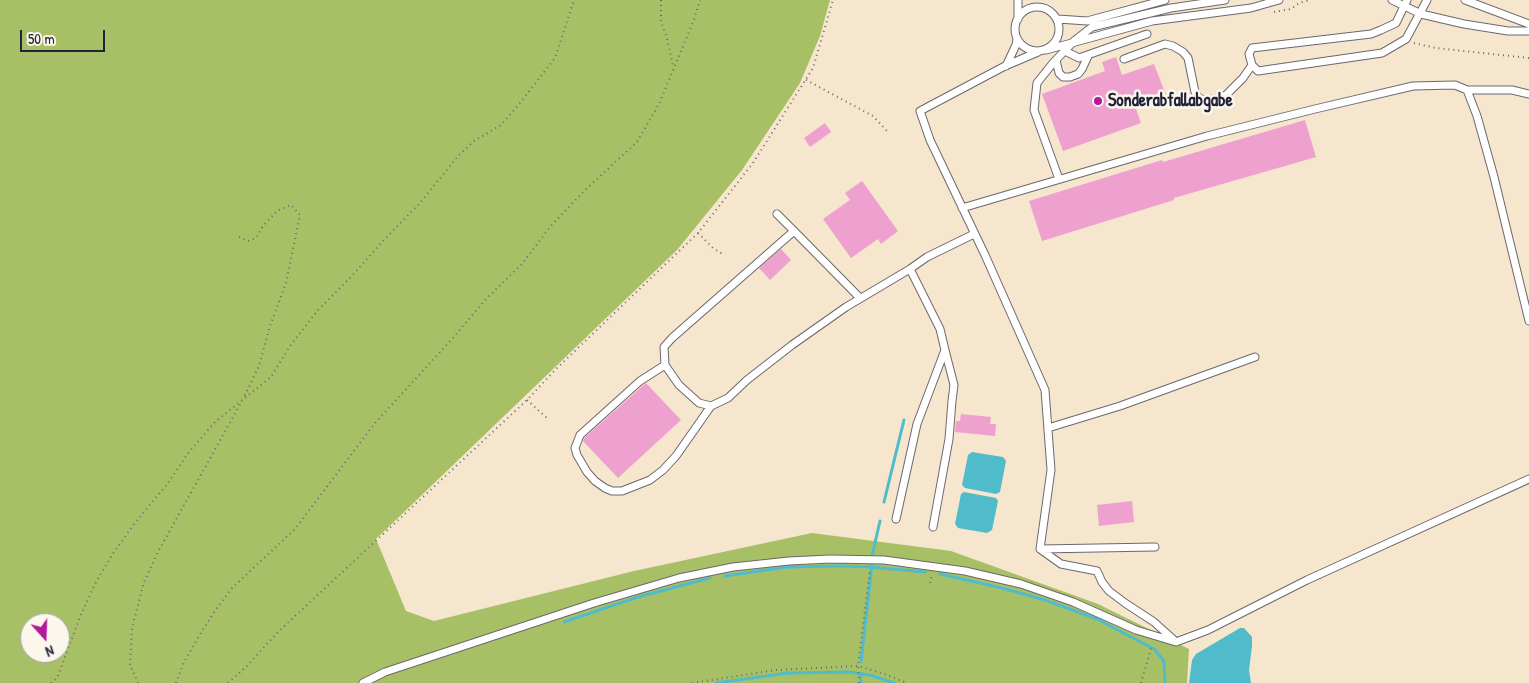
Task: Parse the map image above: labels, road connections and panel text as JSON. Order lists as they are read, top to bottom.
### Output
{
  "places": ["Sonderabfallabgabe"],
  "scale_bar": "50 m",
  "north": "bottom"
}
